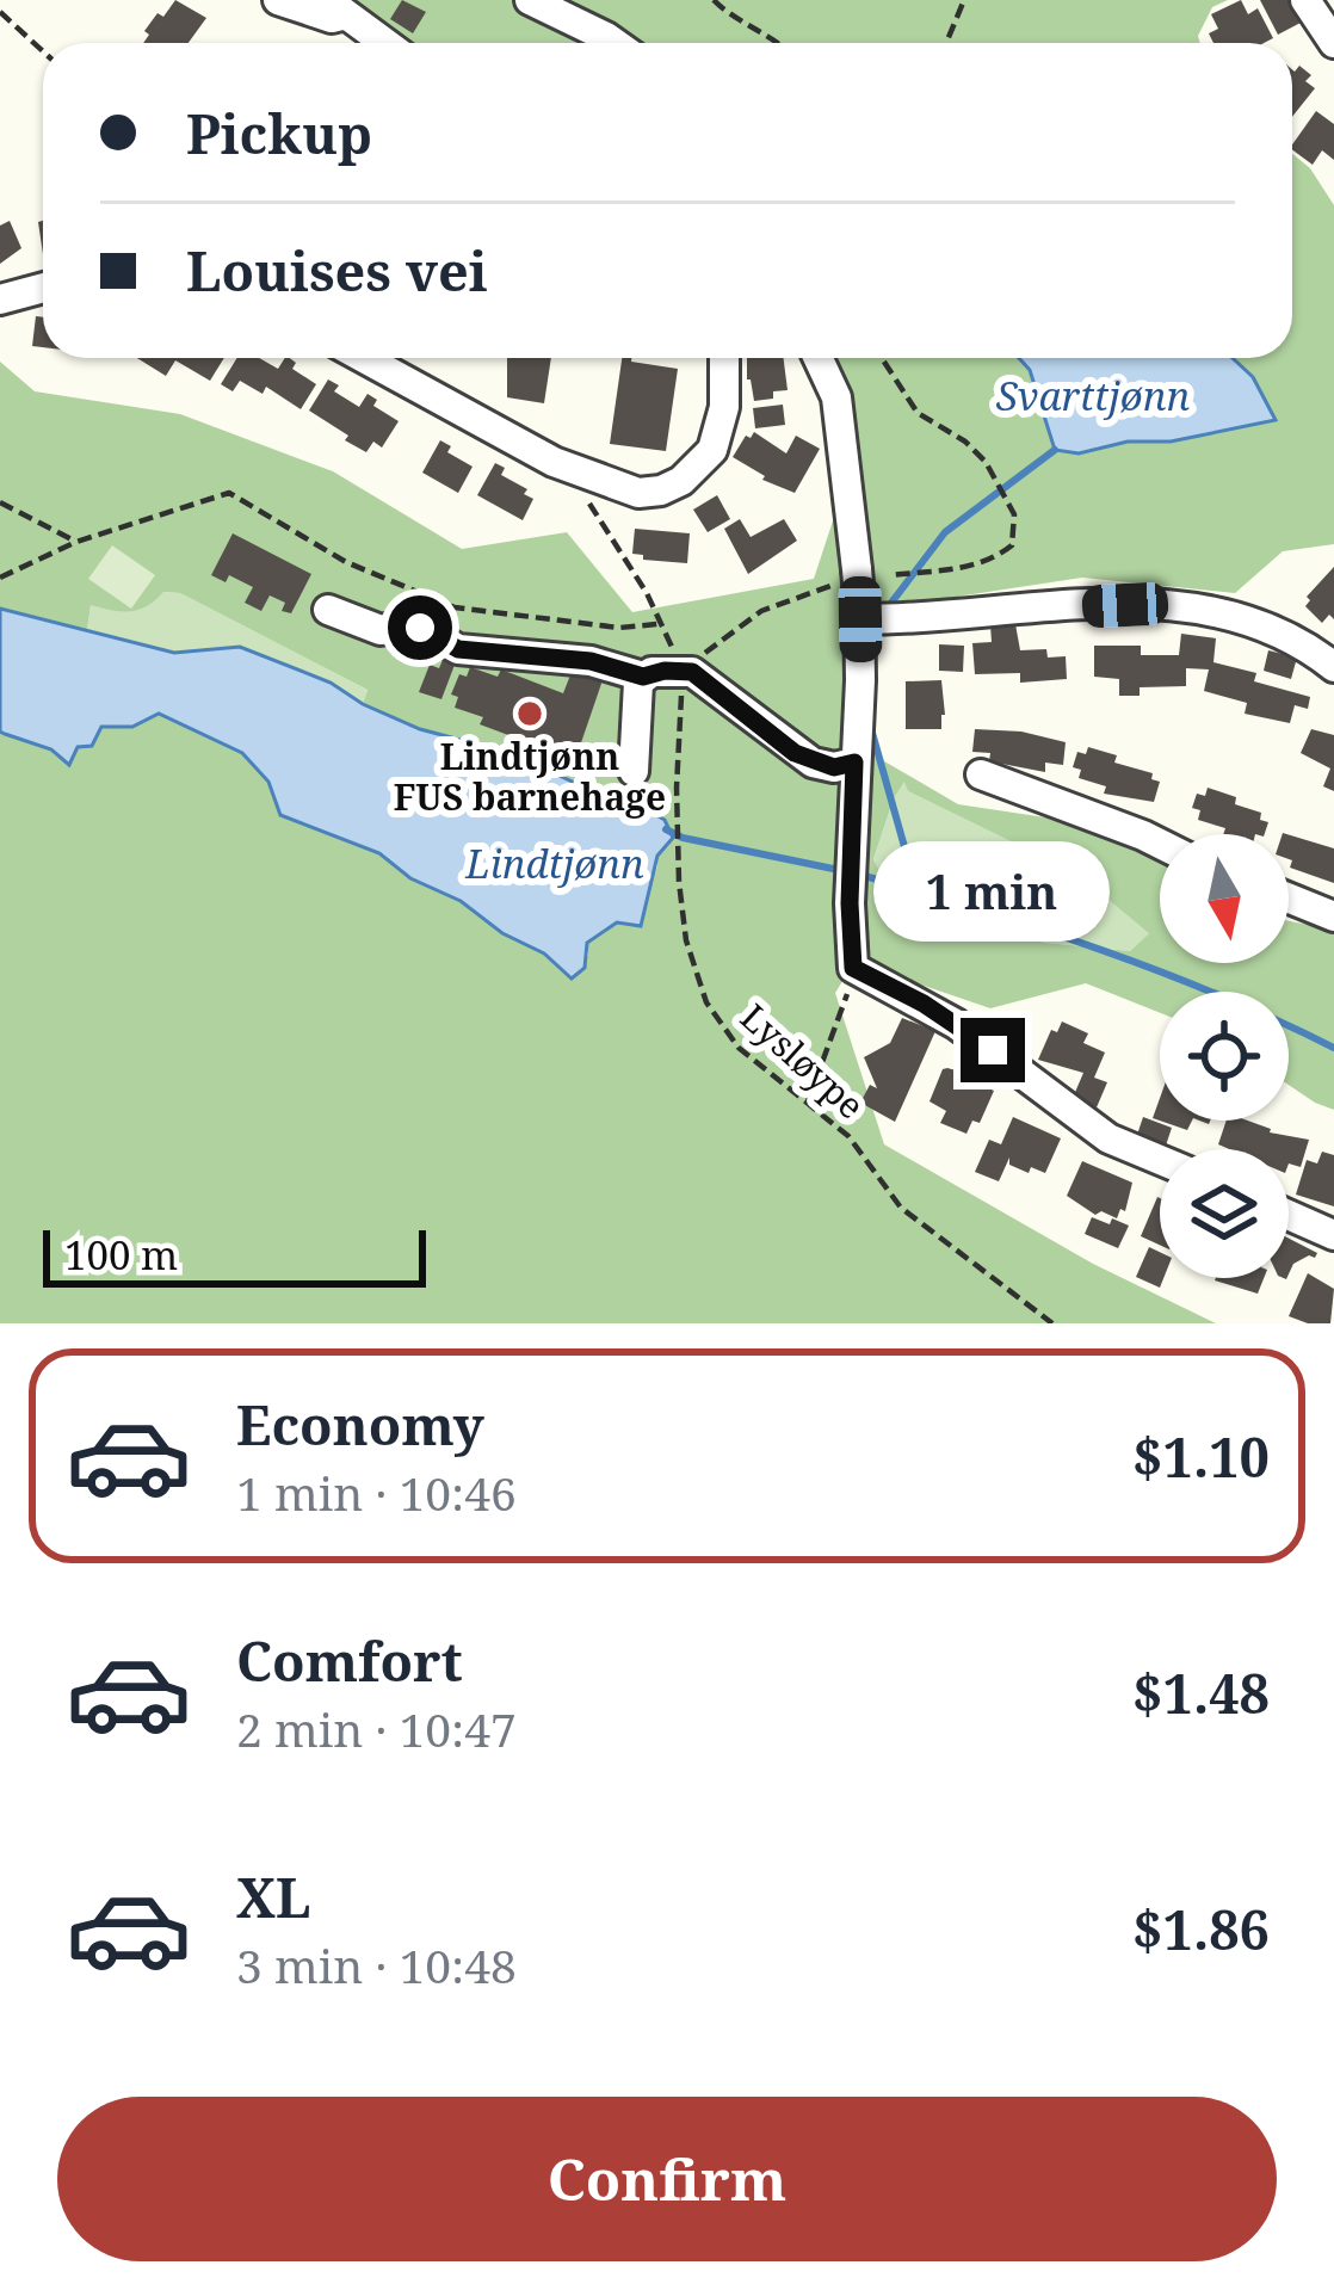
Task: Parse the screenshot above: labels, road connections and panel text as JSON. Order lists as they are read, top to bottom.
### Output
{
  "streets": {
    "path": ["Lysløype"]
  },
  "water": ["Svarttjønn", "Lindtjønn"],
  "places": ["Lindtjønn FUS barnehage"],
  "scale_bar": "100 m",
  "north": "bottom",
  "page": {
    "banner": ["Pickup", "Louises vei"],
    "bubble": "1 min",
    "scale": "100 m",
    "list": [
      {
        "name": "Economy",
        "note": "1 min · 10:46",
        "value": "$1.10"
      },
      {
        "name": "Comfort",
        "note": "2 min · 10:47",
        "value": "$1.48"
      },
      {
        "name": "XL",
        "note": "3 min · 10:48",
        "value": "$1.86"
      }
    ],
    "buttons": "Confirm"
  }
}
